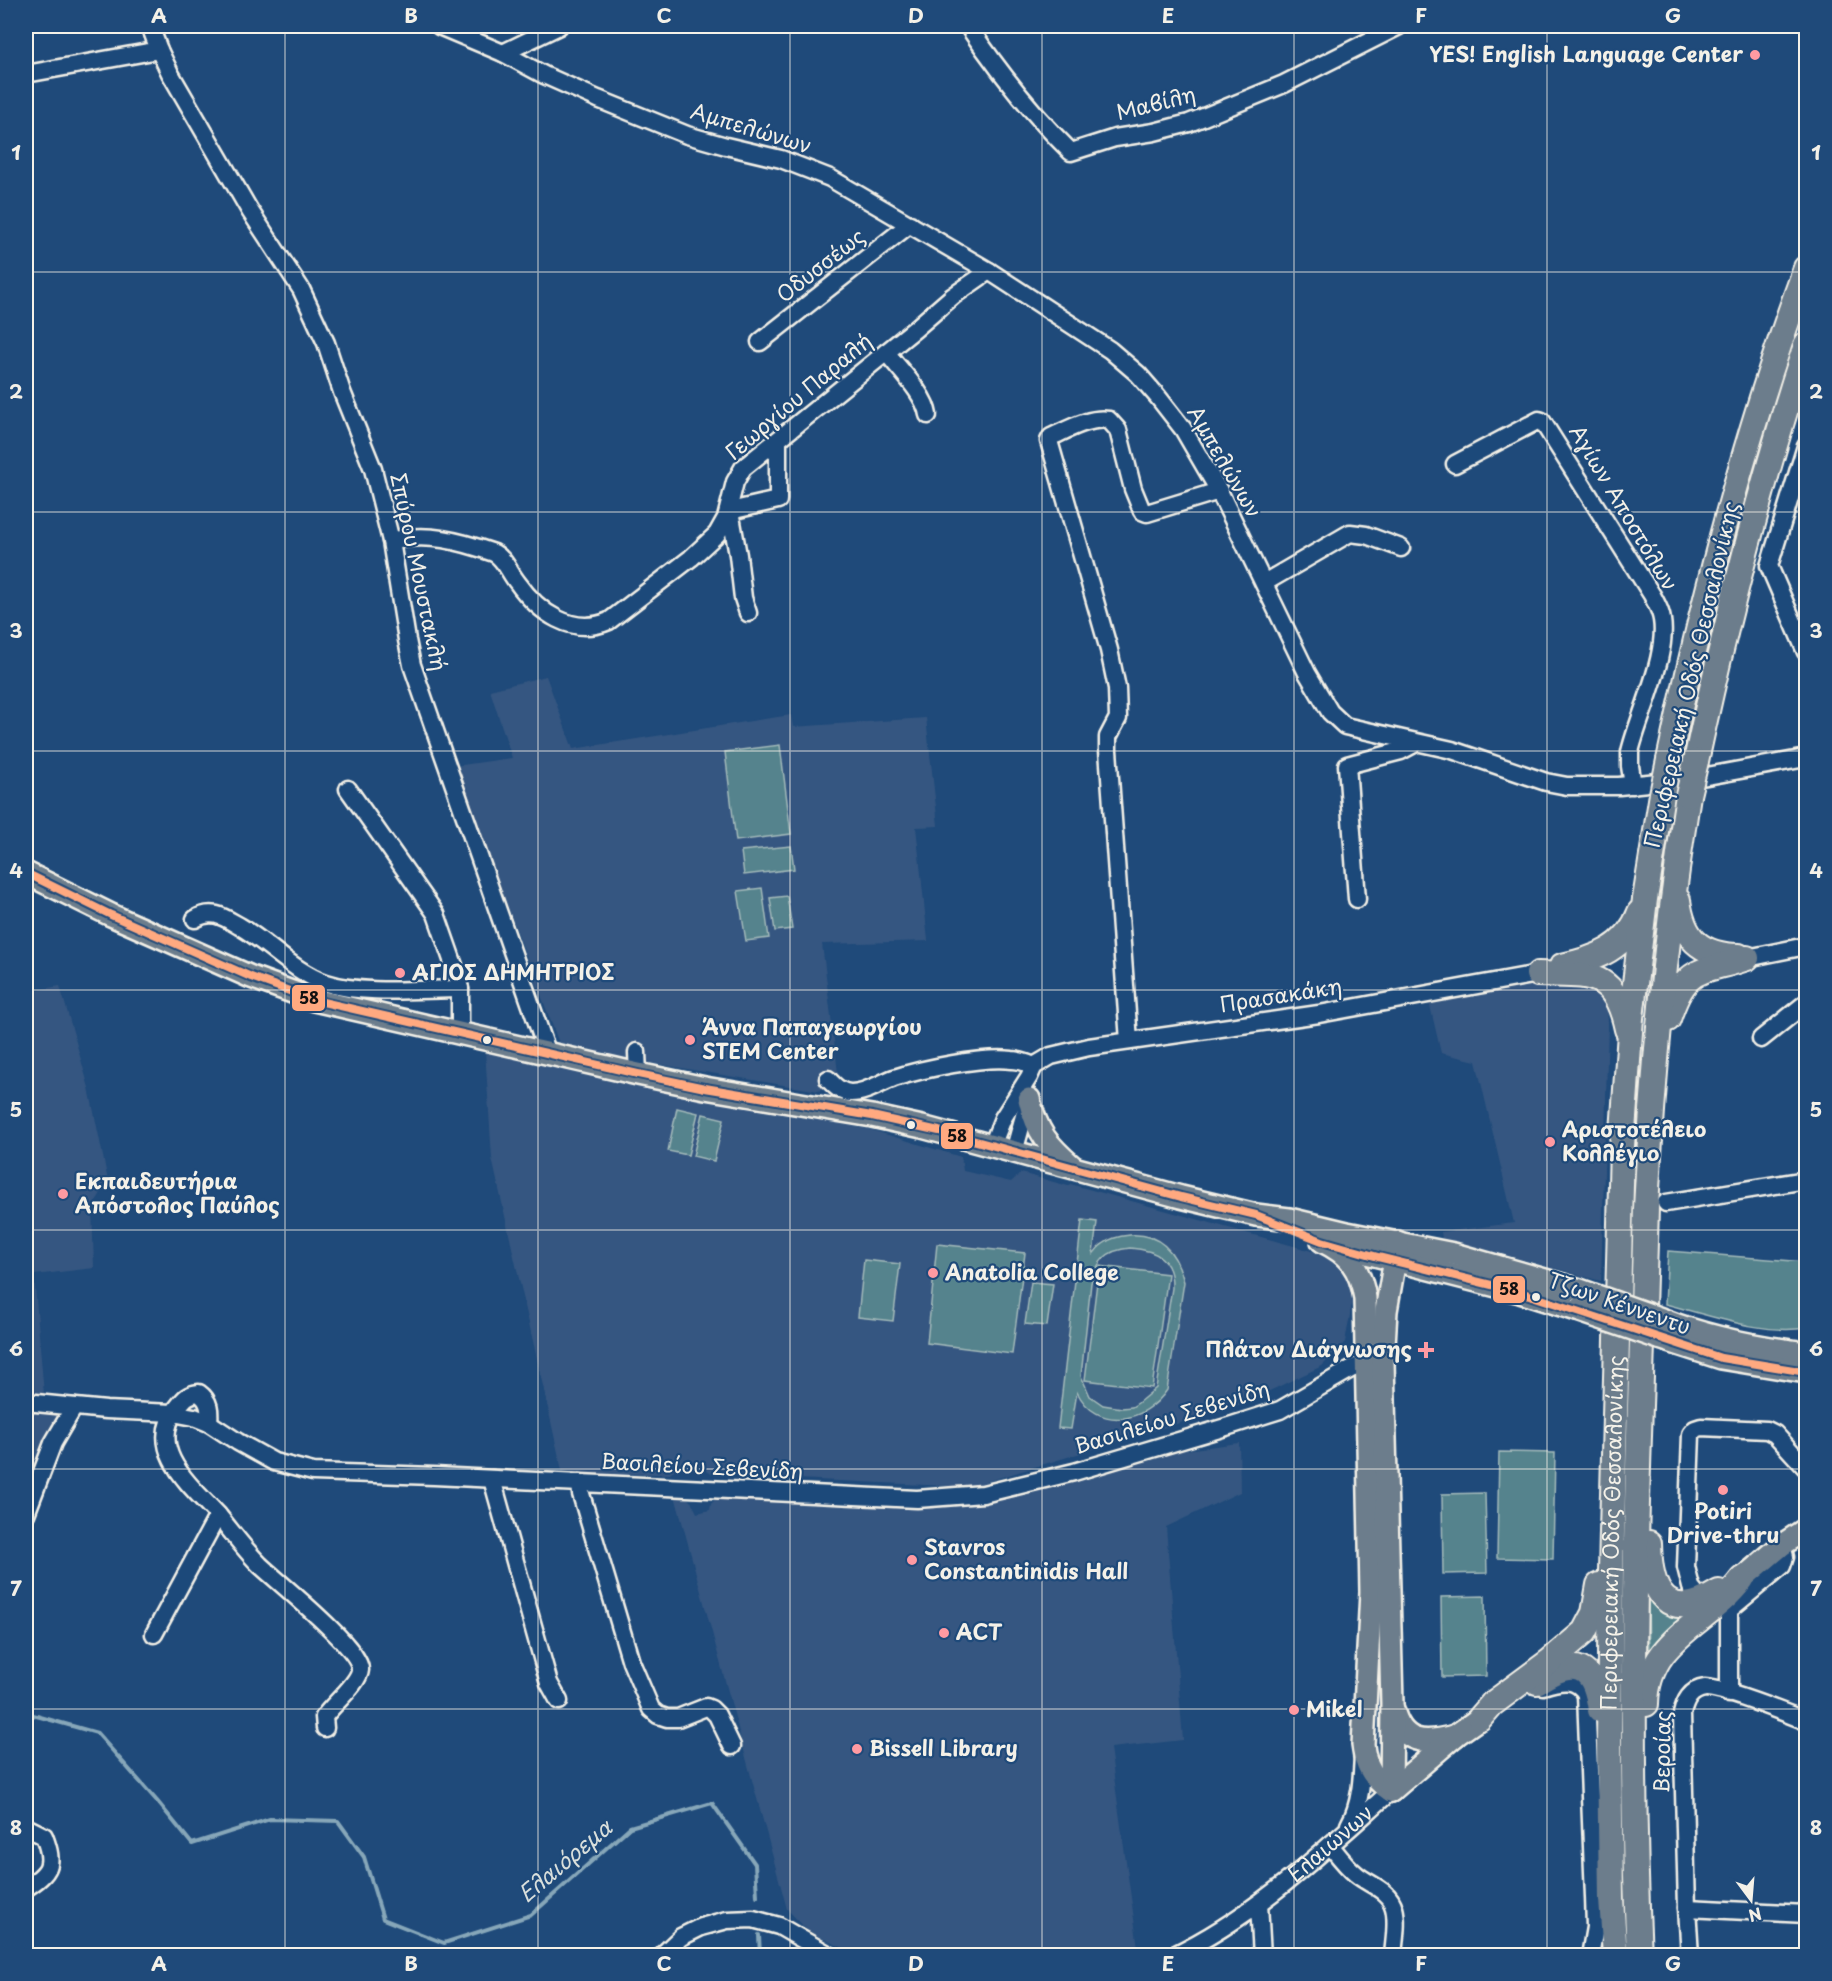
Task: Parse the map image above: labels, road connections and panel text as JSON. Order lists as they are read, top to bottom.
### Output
{
  "streets": {
    "highway": ["Περιφερειακή Οδός Θεσσαλονίκης"],
    "main road": ["Τζων Κέννεντυ", "Ελαιώνων"],
    "street": [
      "Μαβίλη",
      "Αμπελώνων",
      "Οδυσσέως",
      "Γεωργίου Παραλή",
      "Αγίων Αποστόλων",
      "Σπύρου Μουστακλή",
      "Πρασακάκη",
      "Βασιλείου Σεβενίδη",
      "Βεροίας"
    ]
  },
  "crossings": [
    ["Αμπελώνων", "Οδυσσέως"],
    ["Αμπελώνων", "Γεωργίου Παραλή"],
    ["Αμπελώνων", "Αγίων Αποστόλων"],
    ["Γεωργίου Παραλή", "Σπύρου Μουστακλή"],
    ["Σπύρου Μουστακλή", "Τζων Κέννεντυ"]
  ],
  "water": ["Ελαιόρεμα"],
  "places": {
    "other": [
      "YES! English Language Center",
      "ΆΓΙΟΣ ΔΗΜΗΤΡΙΟΣ",
      "Άννα Παπαγεωργίου STEM Center",
      "Αριστοτέλειο Κολλέγιο",
      "Εκπαιδευτήρια Απόστολος Παύλος",
      "Anatolia College",
      "Potiri Drive-thru",
      "Stavros Constantinidis Hall",
      "ACT",
      "Mikel",
      "Bissell Library"
    ],
    "health": ["Πλάτον Διάγνωσης"]
  },
  "lines": ["transit line 58"],
  "north": "bottom",
  "grid": {
    "columns": [
      "A",
      "B",
      "C",
      "D",
      "E",
      "F",
      "G"
    ],
    "rows": [
      "1",
      "2",
      "3",
      "4",
      "5",
      "6",
      "7",
      "8"
    ]
  }
}
